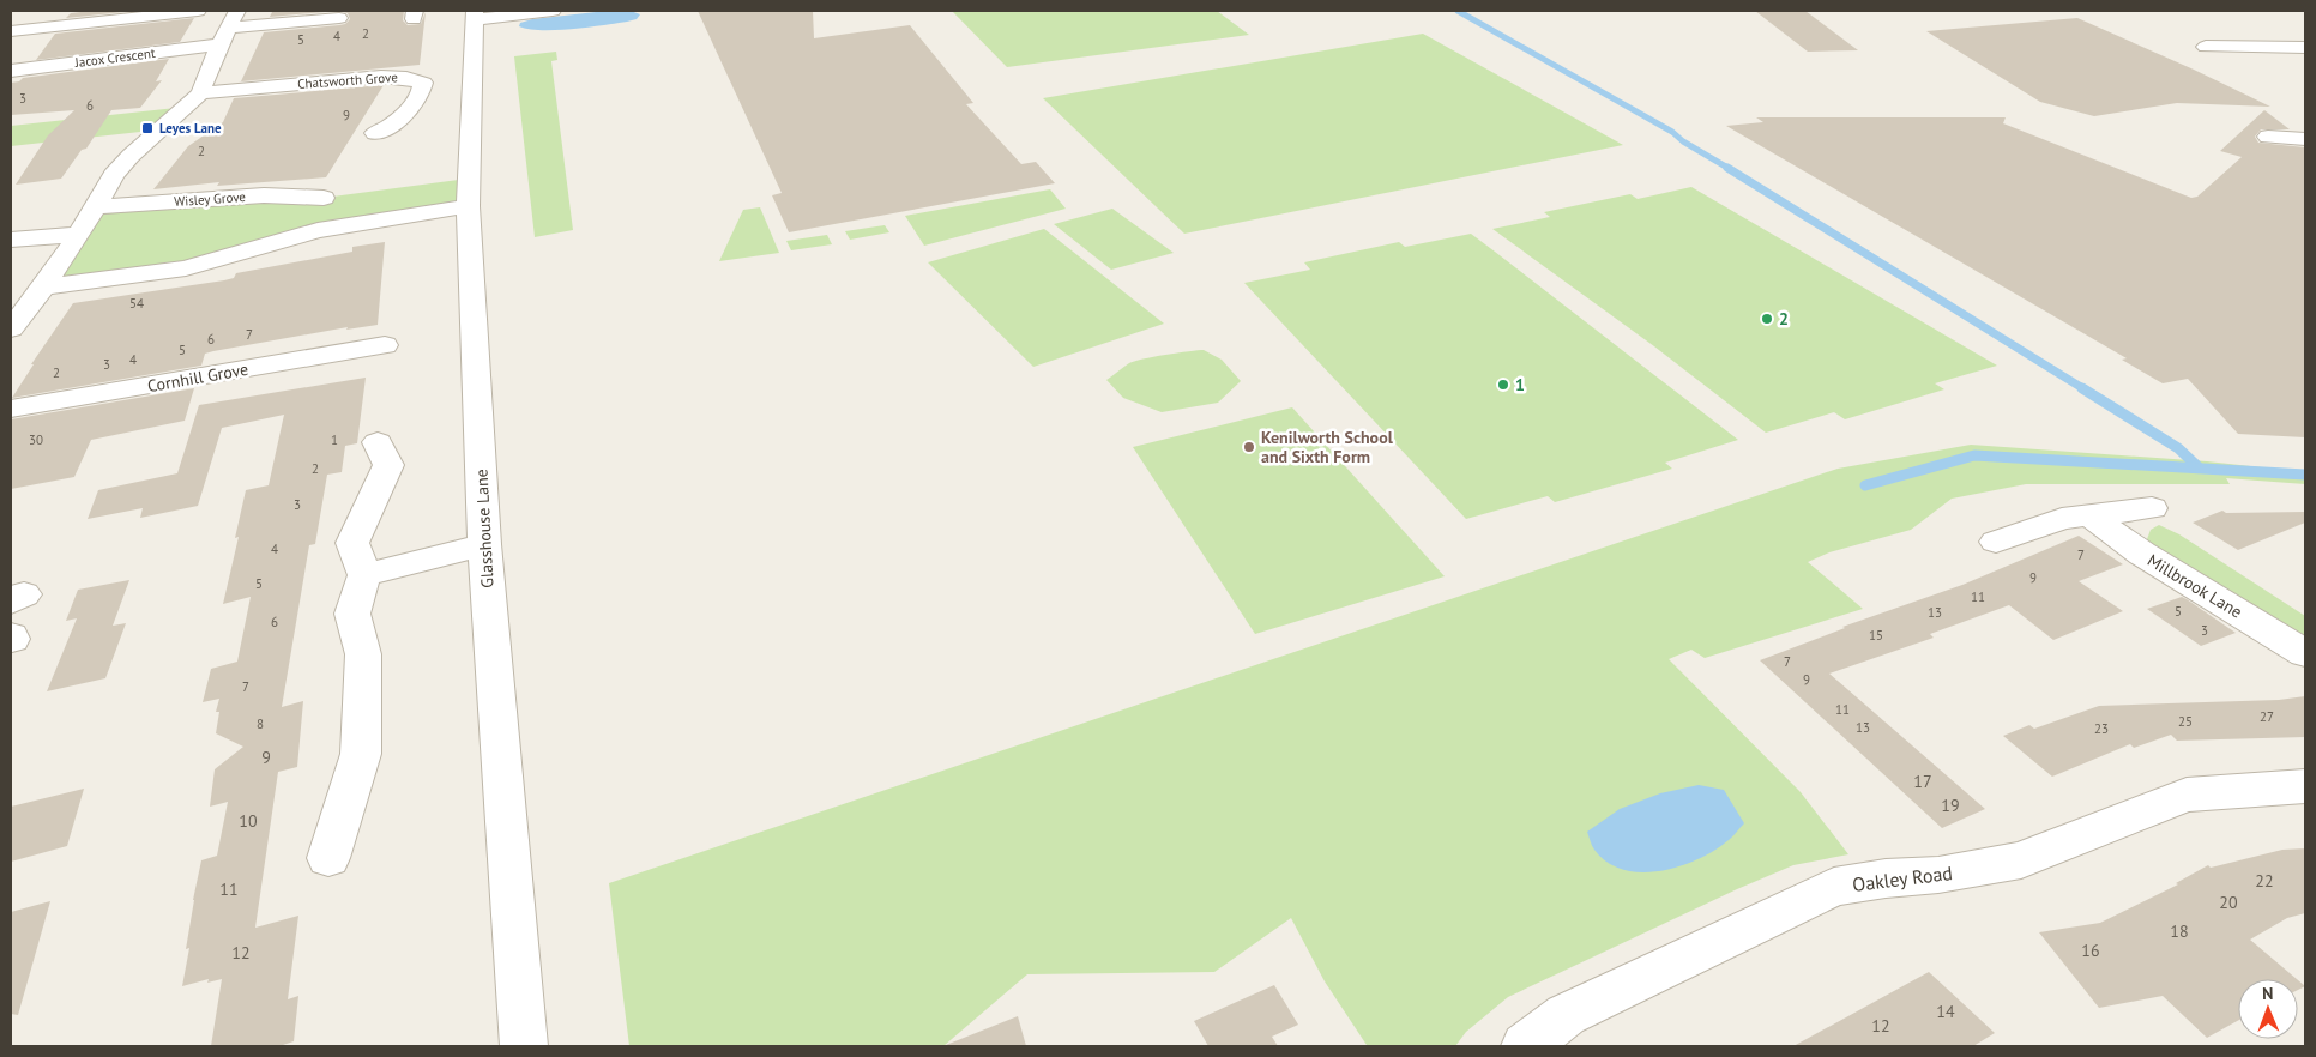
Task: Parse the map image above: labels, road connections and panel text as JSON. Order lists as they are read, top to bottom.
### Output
{
  "streets": {
    "street": [
      "Jacox Crescent",
      "Chatsworth Grove",
      "Wisley Grove",
      "Cornhill Grove",
      "Glasshouse Lane",
      "Millbrook Lane",
      "Oakley Road"
    ]
  },
  "places": {
    "transit": ["Leyes Lane"],
    "other": ["2", "1", "Kenilworth School and Sixth Form"]
  },
  "house_numbers": [
    "2",
    "4",
    "5",
    "3",
    "6",
    "9",
    "2",
    "54",
    "7",
    "6",
    "5",
    "4",
    "3",
    "2",
    "30",
    "1",
    "2",
    "3",
    "4",
    "7",
    "9",
    "5",
    "11",
    "5",
    "13",
    "6",
    "3",
    "15",
    "7",
    "9",
    "7",
    "11",
    "27",
    "25",
    "8",
    "13",
    "23",
    "9",
    "17",
    "19",
    "10",
    "22",
    "11",
    "20",
    "18",
    "16",
    "12",
    "14",
    "12"
  ],
  "north": "top"
}
